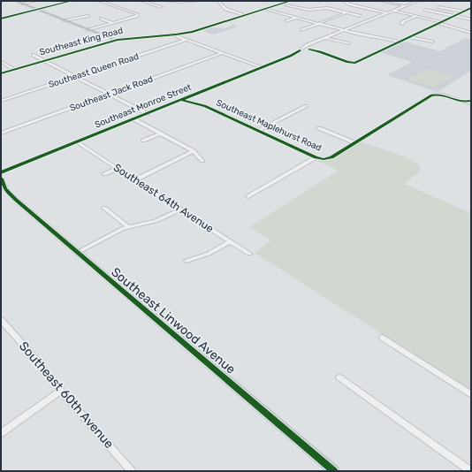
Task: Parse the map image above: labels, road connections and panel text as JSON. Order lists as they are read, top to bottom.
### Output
{
  "streets": {
    "street": [
      "Southeast King Road",
      "Southeast Queen Road",
      "Southeast Jack Road",
      "Southeast Monroe Street",
      "Southeast Maplehurst Road",
      "Southeast 64th Avenue",
      "Southeast Linwood Avenue",
      "Southeast 60th Avenue"
    ]
  },
  "crossings": [
    ["Southeast Monroe Street", "Southeast Maplehurst Road"],
    ["Southeast Monroe Street", "Southeast 64th Avenue"],
    ["Southeast Monroe Street", "Southeast Linwood Avenue"]
  ]
}
